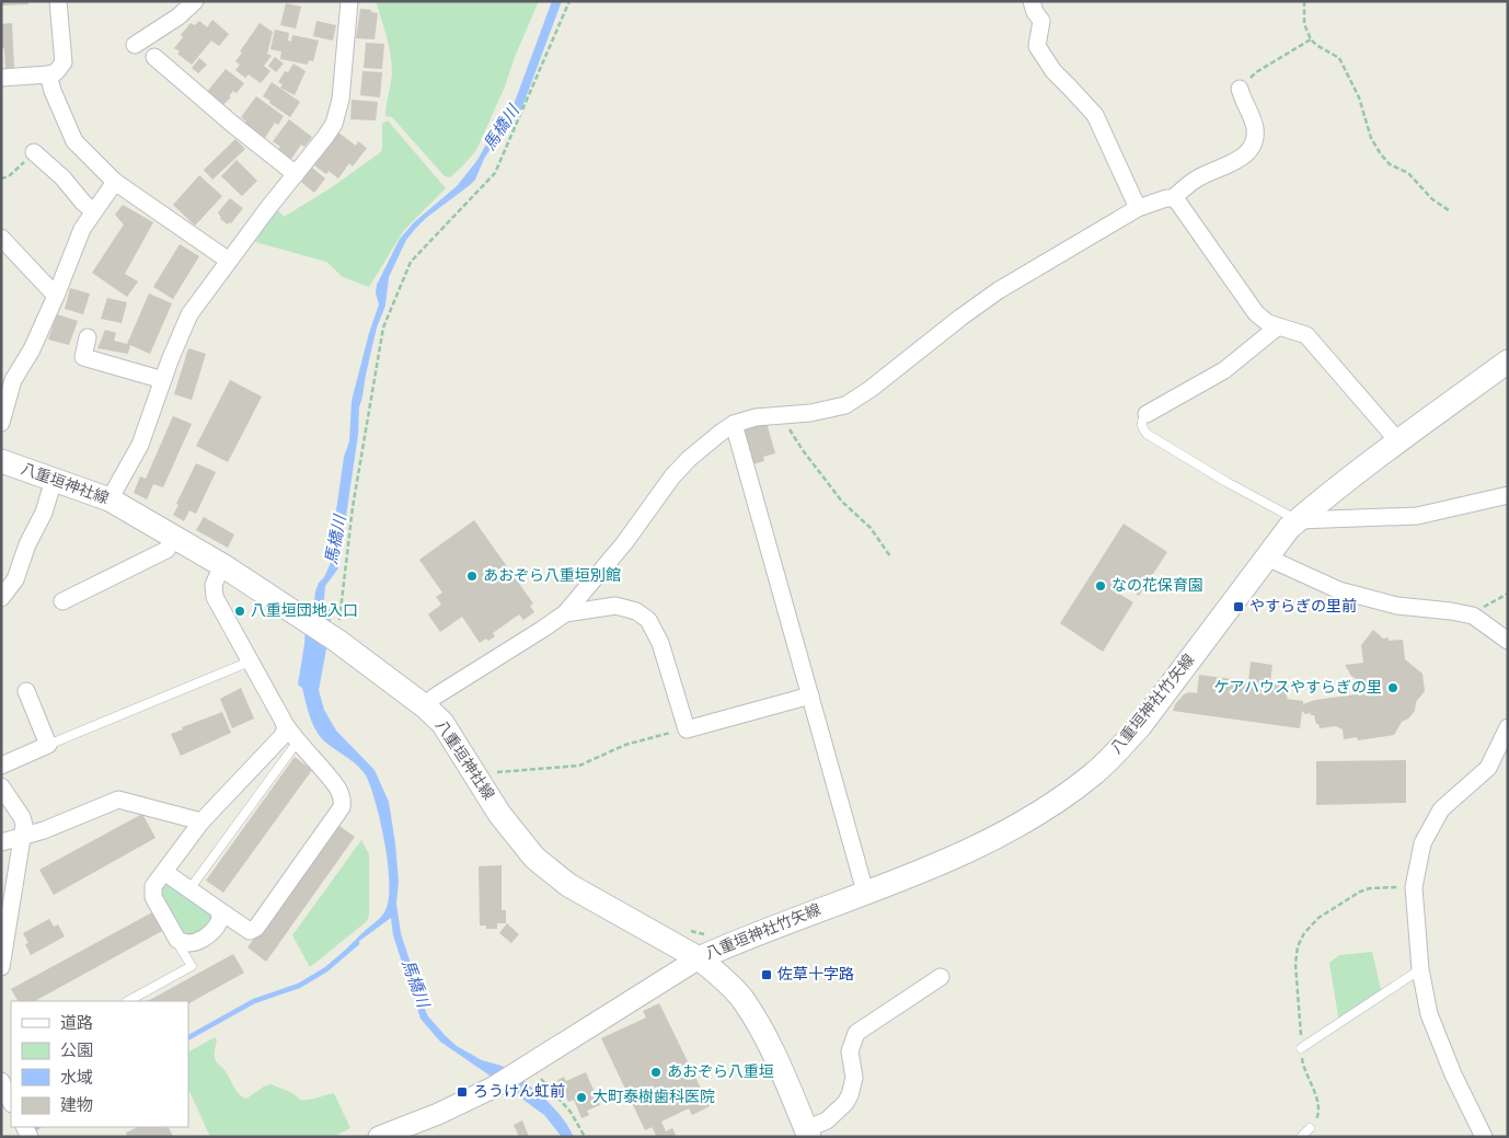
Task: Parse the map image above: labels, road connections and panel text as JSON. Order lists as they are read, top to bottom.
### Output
{
  "streets": {
    "main road": ["八重垣神社線", "八重垣神社竹矢線"]
  },
  "crossings": [
    ["八重垣神社線", "八重垣神社竹矢線"]
  ],
  "water": ["馬橋川"],
  "places": {
    "other": [
      "あおぞら八重垣別館",
      "なの花保育園",
      "八重垣団地入口",
      "ケアハウスやすらぎの里",
      "あおぞら八重垣",
      "大町泰樹歯科医院"
    ],
    "transit": ["やすらぎの里前", "佐草十字路", "ろうけん虹前"]
  },
  "legend": [
    "道路",
    "公園",
    "水域",
    "建物"
  ]
}
